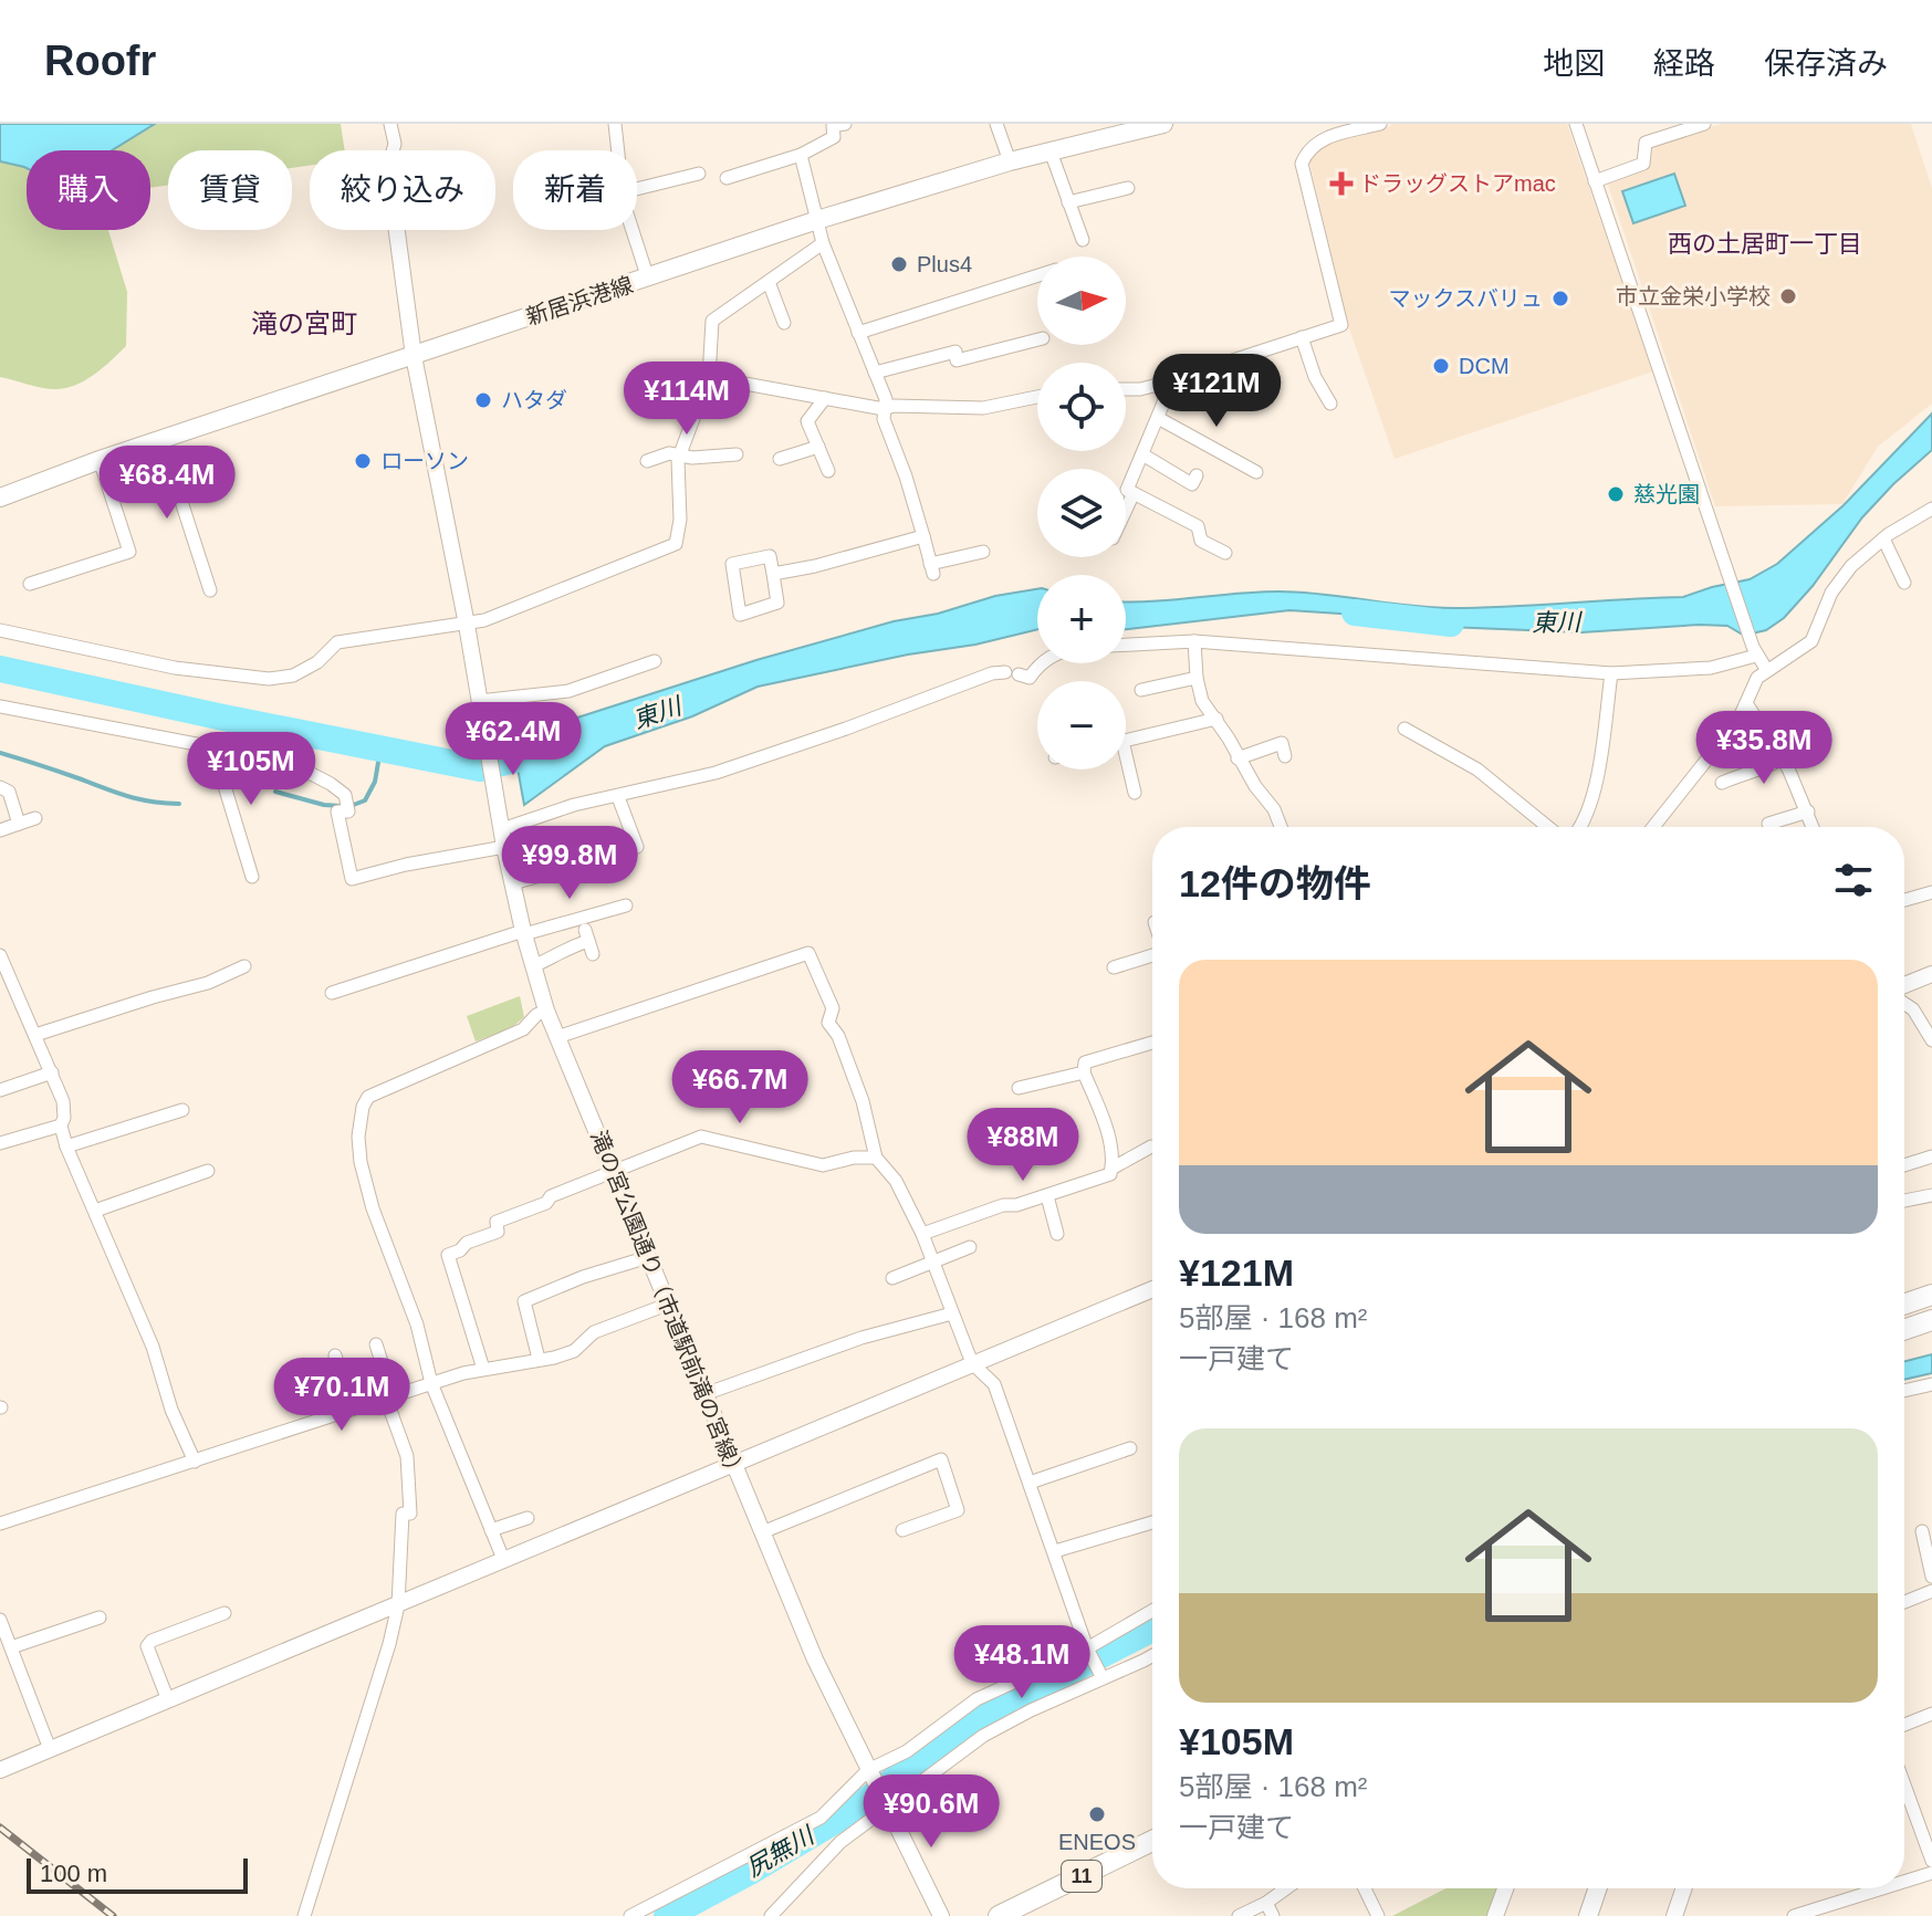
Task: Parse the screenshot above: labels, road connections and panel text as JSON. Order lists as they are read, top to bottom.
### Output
{
  "streets": {
    "main road": ["新居浜港線", "11"],
    "street": ["滝の宮公園通り（市道駅前滝の宮線）"]
  },
  "districts": ["西の土居町一丁目", "滝の宮町"],
  "water": ["東川", "尻無川"],
  "places": {
    "health": ["ドラッグストアmac"],
    "other": [
      "Plus4",
      "市立金栄小学校",
      "マックスバリュ",
      "DCM",
      "ハタダ",
      "ローソン",
      "慈光園",
      "ENEOS"
    ]
  },
  "scale_bar": "100 m",
  "north": "right",
  "page": {
    "header": "Roofr",
    "nav": ["地図", "経路", "保存済み"],
    "chip": [
      "購入",
      "賃貸",
      "絞り込み",
      "新着"
    ],
    "map_buttons": ["+", "−"],
    "price": [
      "¥121M",
      "¥114M",
      "¥68.4M",
      "¥62.4M",
      "¥35.8M",
      "¥105M",
      "¥99.8M",
      "¥66.7M",
      "¥88M",
      "¥70.1M",
      "¥48.1M",
      "¥90.6M"
    ],
    "heading": "12件の物件",
    "list": [
      {
        "name": "¥121M",
        "note": "5部屋 · 168 m² · 一戸建て"
      },
      {
        "name": "¥105M",
        "note": "5部屋 · 168 m² · 一戸建て"
      }
    ],
    "scale": "100 m"
  }
}
